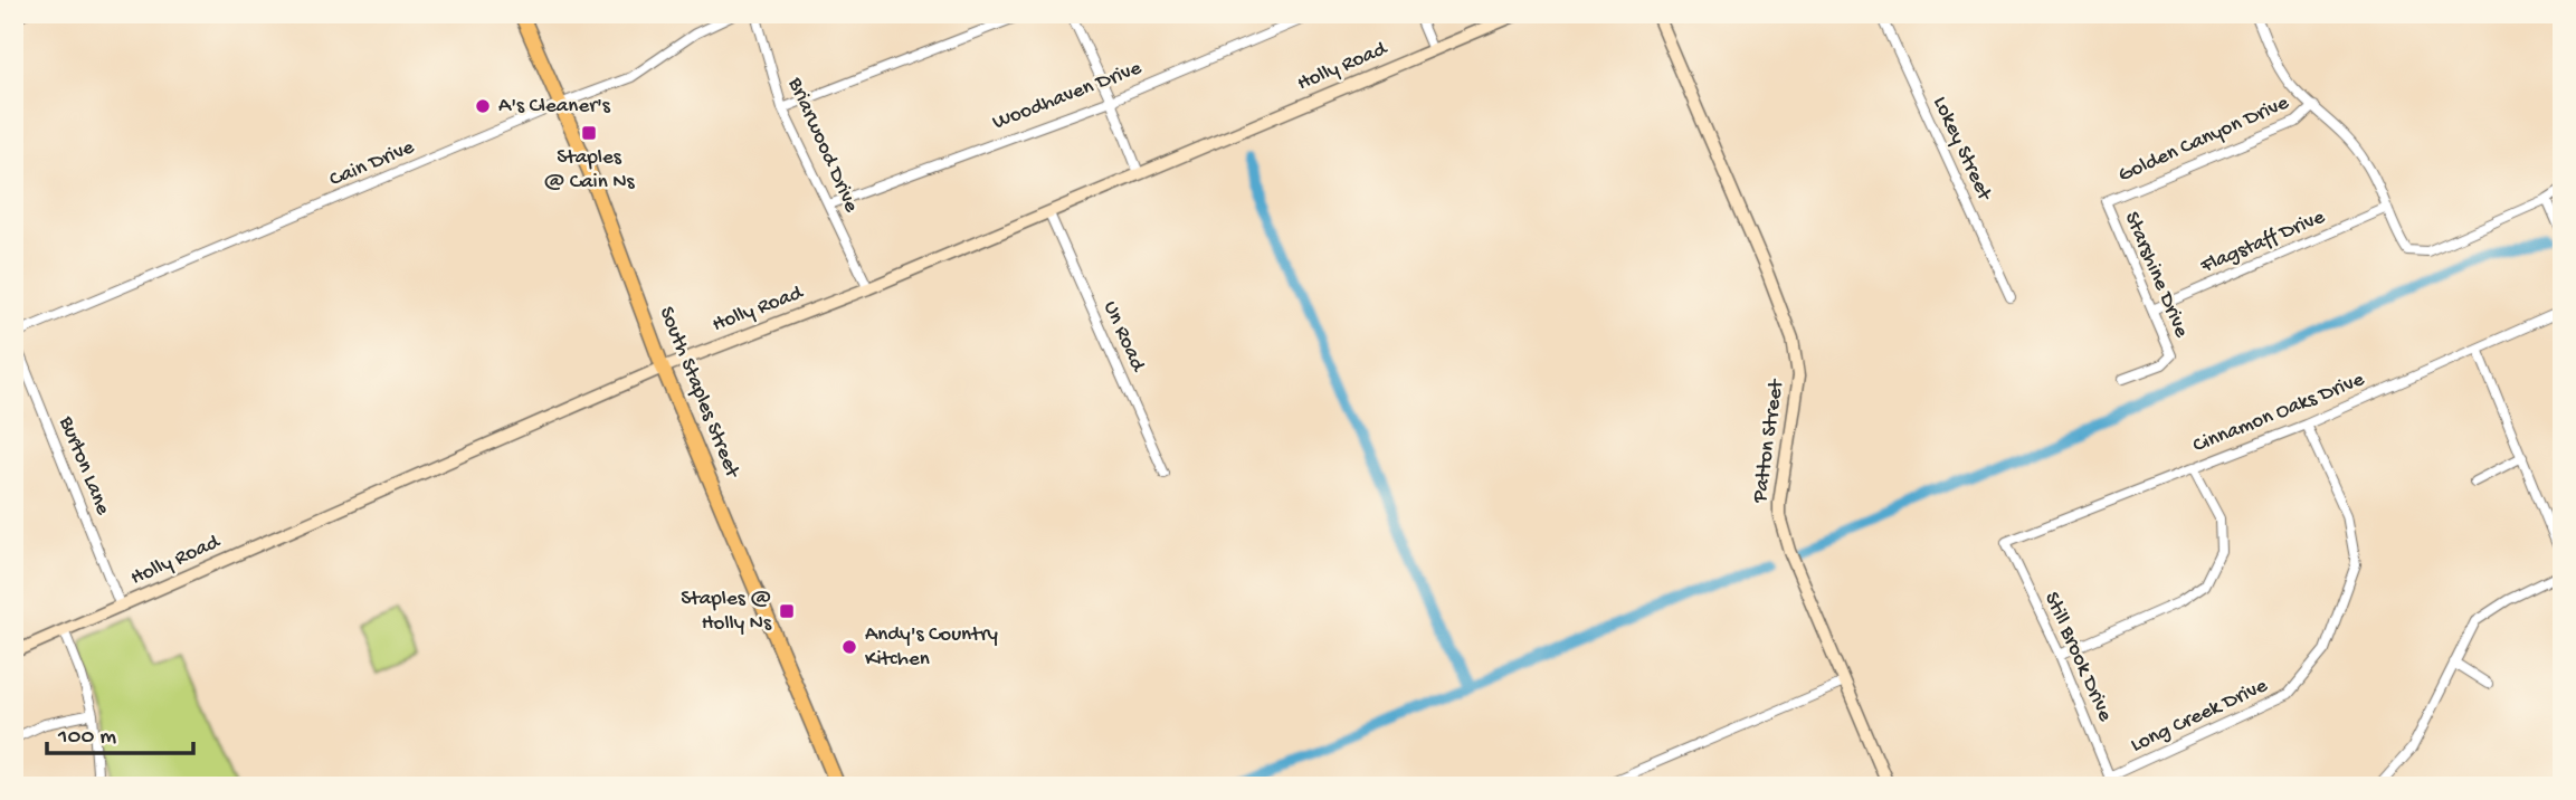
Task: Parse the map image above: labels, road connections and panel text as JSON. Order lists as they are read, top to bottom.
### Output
{
  "streets": {
    "main road": ["Holly Road", "South Staples Street", "Patton Street"],
    "street": [
      "Woodhaven Drive",
      "Golden Canyon Drive",
      "Briarwood Drive",
      "Lokey Street",
      "Cain Drive",
      "Flagstaff Drive",
      "Starshine Drive",
      "Un Road",
      "Cinnamon Oaks Drive",
      "Burton Lane",
      "Still Brook Drive",
      "Long Creek Drive"
    ]
  },
  "crossings": [
    ["Holly Road", "Briarwood Drive"],
    ["Holly Road", "Un Road"],
    ["Holly Road", "South Staples Street"],
    ["Holly Road", "Burton Lane"],
    ["Woodhaven Drive", "Briarwood Drive"],
    ["Golden Canyon Drive", "Starshine Drive"],
    ["Cain Drive", "South Staples Street"],
    ["Cain Drive", "Burton Lane"],
    ["Flagstaff Drive", "Starshine Drive"],
    ["Cinnamon Oaks Drive", "Still Brook Drive"],
    ["Cinnamon Oaks Drive", "Long Creek Drive"],
    ["Still Brook Drive", "Long Creek Drive"]
  ],
  "places": {
    "other": ["A's Cleaner's", "Andy's Country Kitchen"],
    "transit": ["Staples @ Cain Ns", "Staples @ Holly Ns"]
  },
  "scale_bar": "100 m"
}
